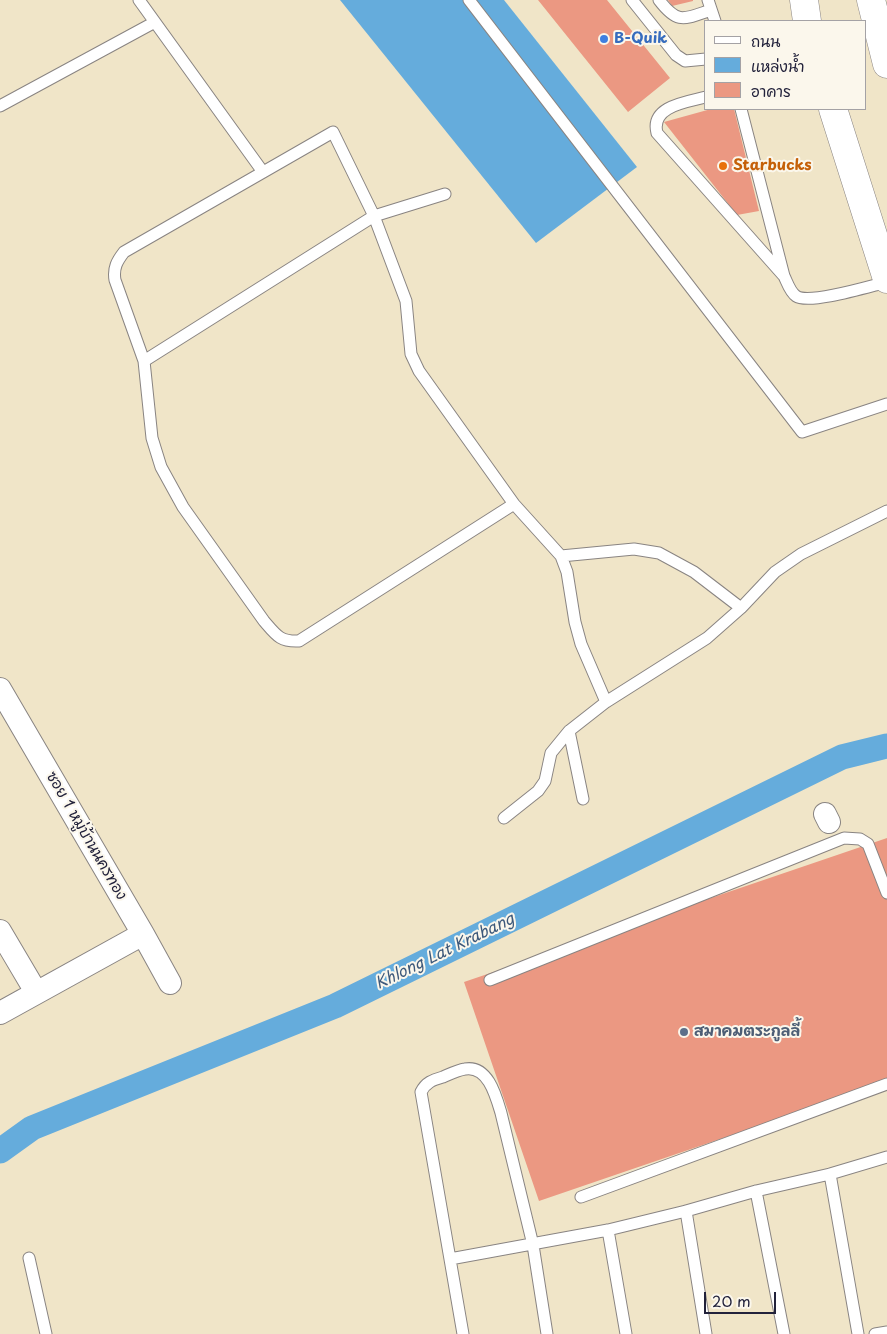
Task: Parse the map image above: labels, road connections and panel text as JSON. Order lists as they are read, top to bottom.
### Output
{
  "streets": {
    "street": ["ซอย 1 หมู่บ้านนครทอง"]
  },
  "water": ["Khlong Lat Krabang"],
  "places": ["B-Quik", "Starbucks", "สมาคมตระกูลลี้"],
  "legend": ["ถนน", "แหล่งน้ำ", "อาคาร"],
  "scale_bar": "20 m"
}
